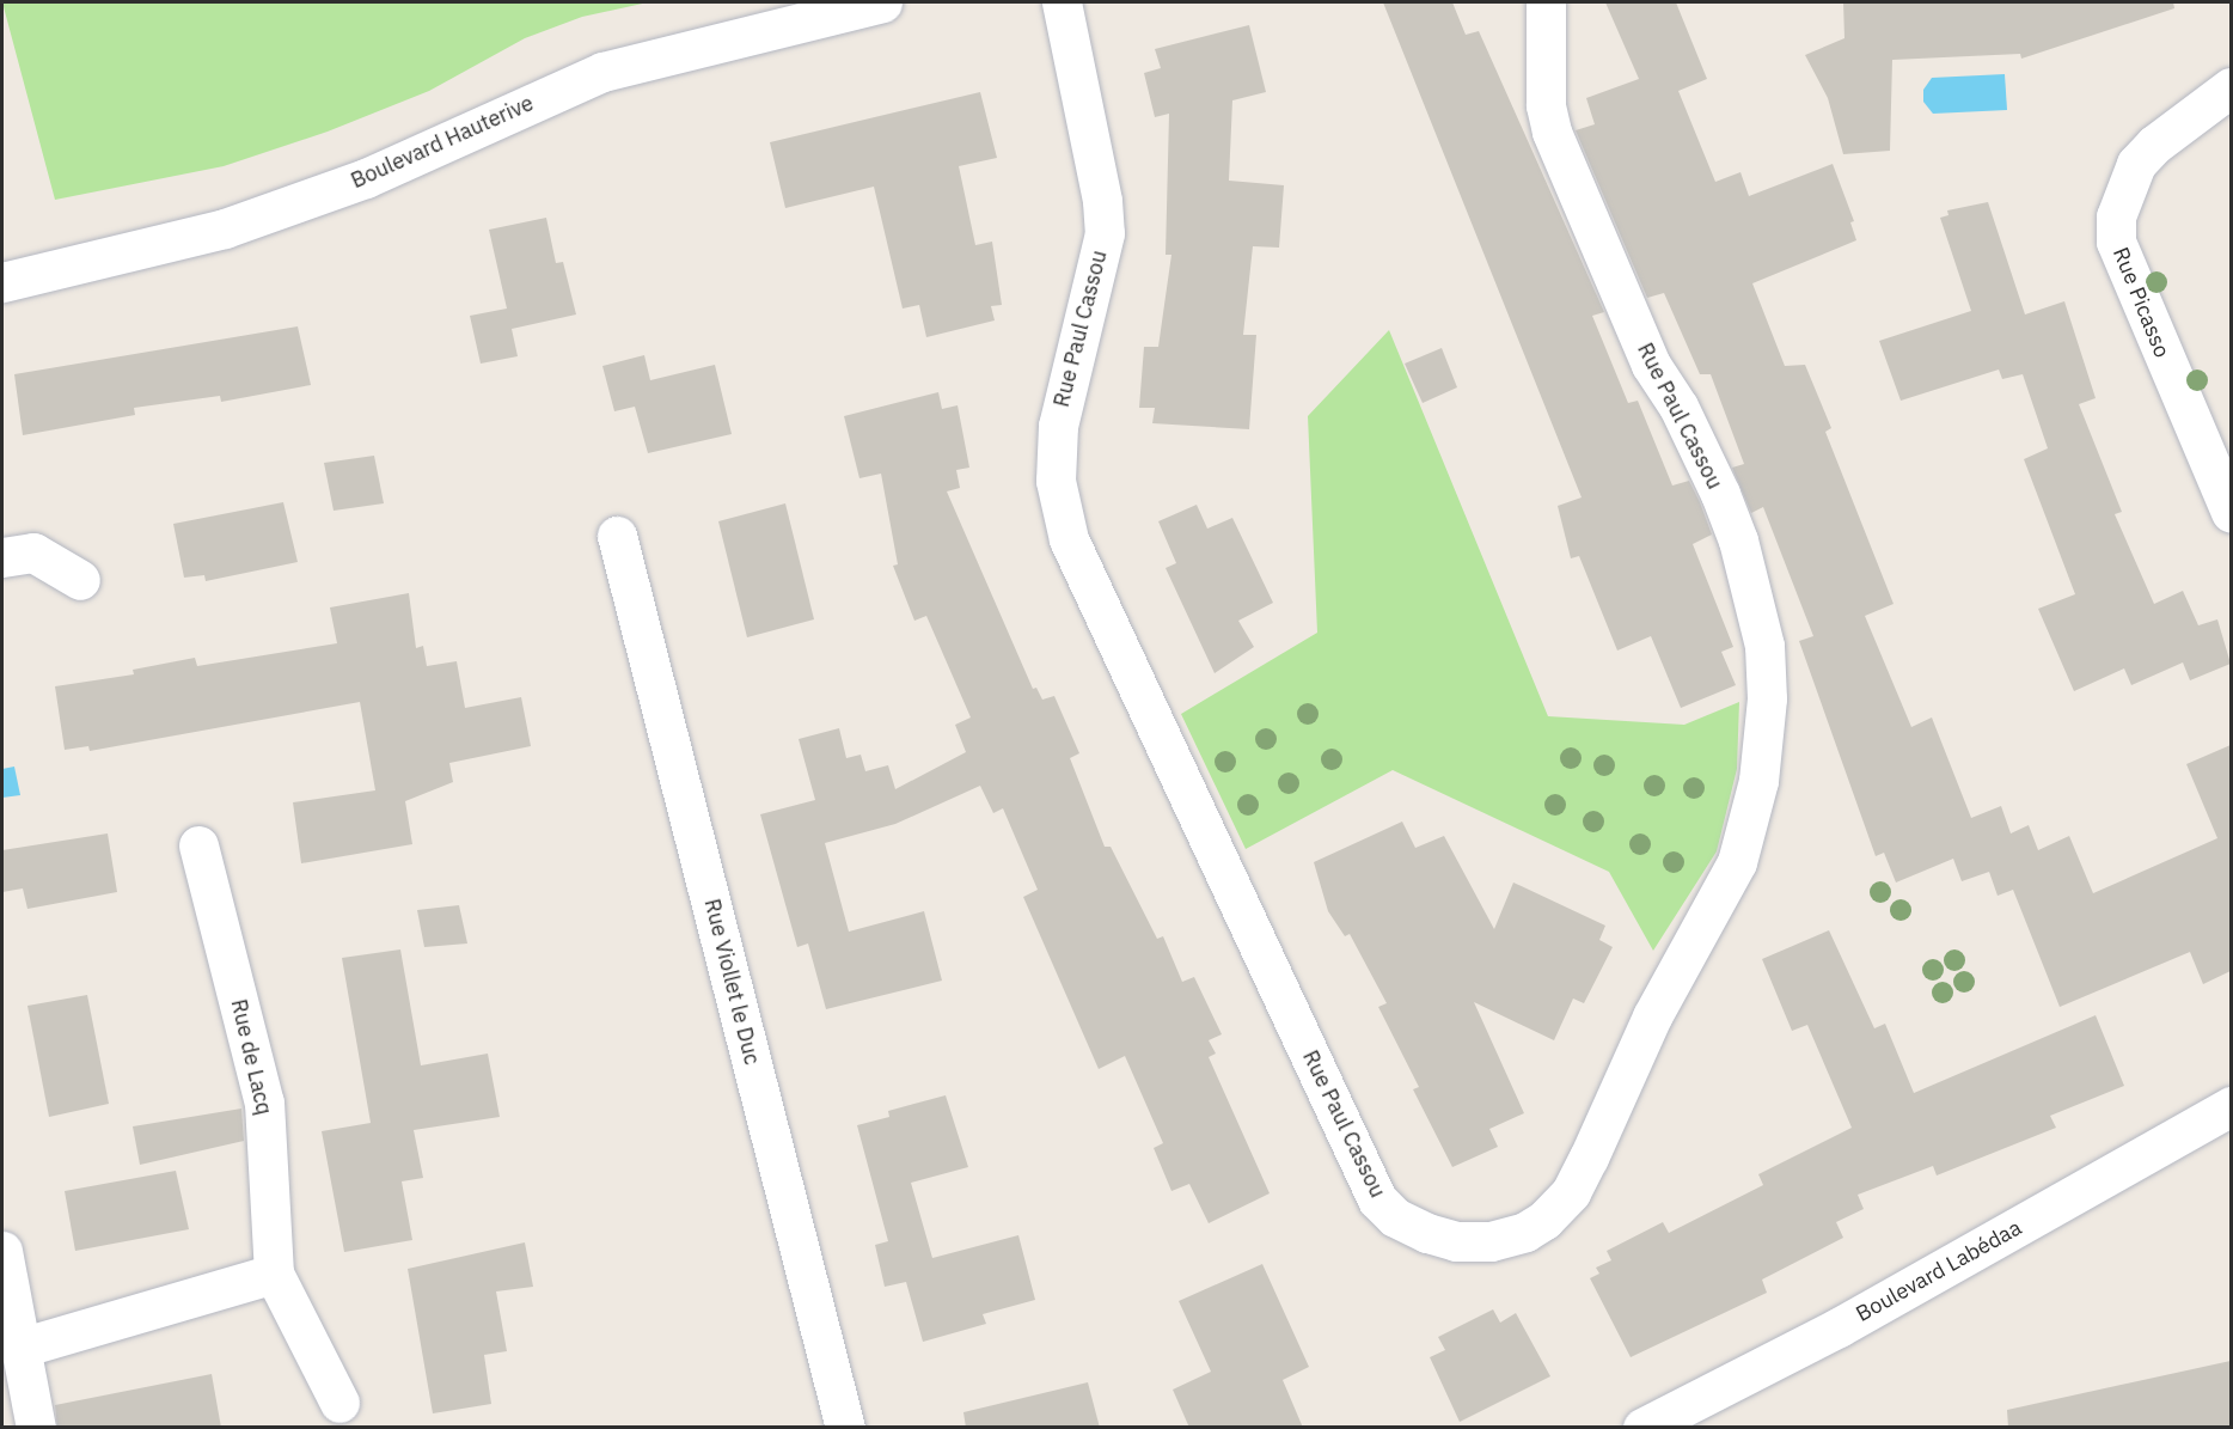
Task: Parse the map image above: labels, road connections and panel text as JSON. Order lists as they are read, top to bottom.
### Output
{
  "streets": {
    "street": [
      "Boulevard Hauterive",
      "Rue Picasso",
      "Rue Paul Cassou",
      "Rue Viollet le Duc",
      "Rue de Lacq",
      "Boulevard Labédaa"
    ]
  }
}
